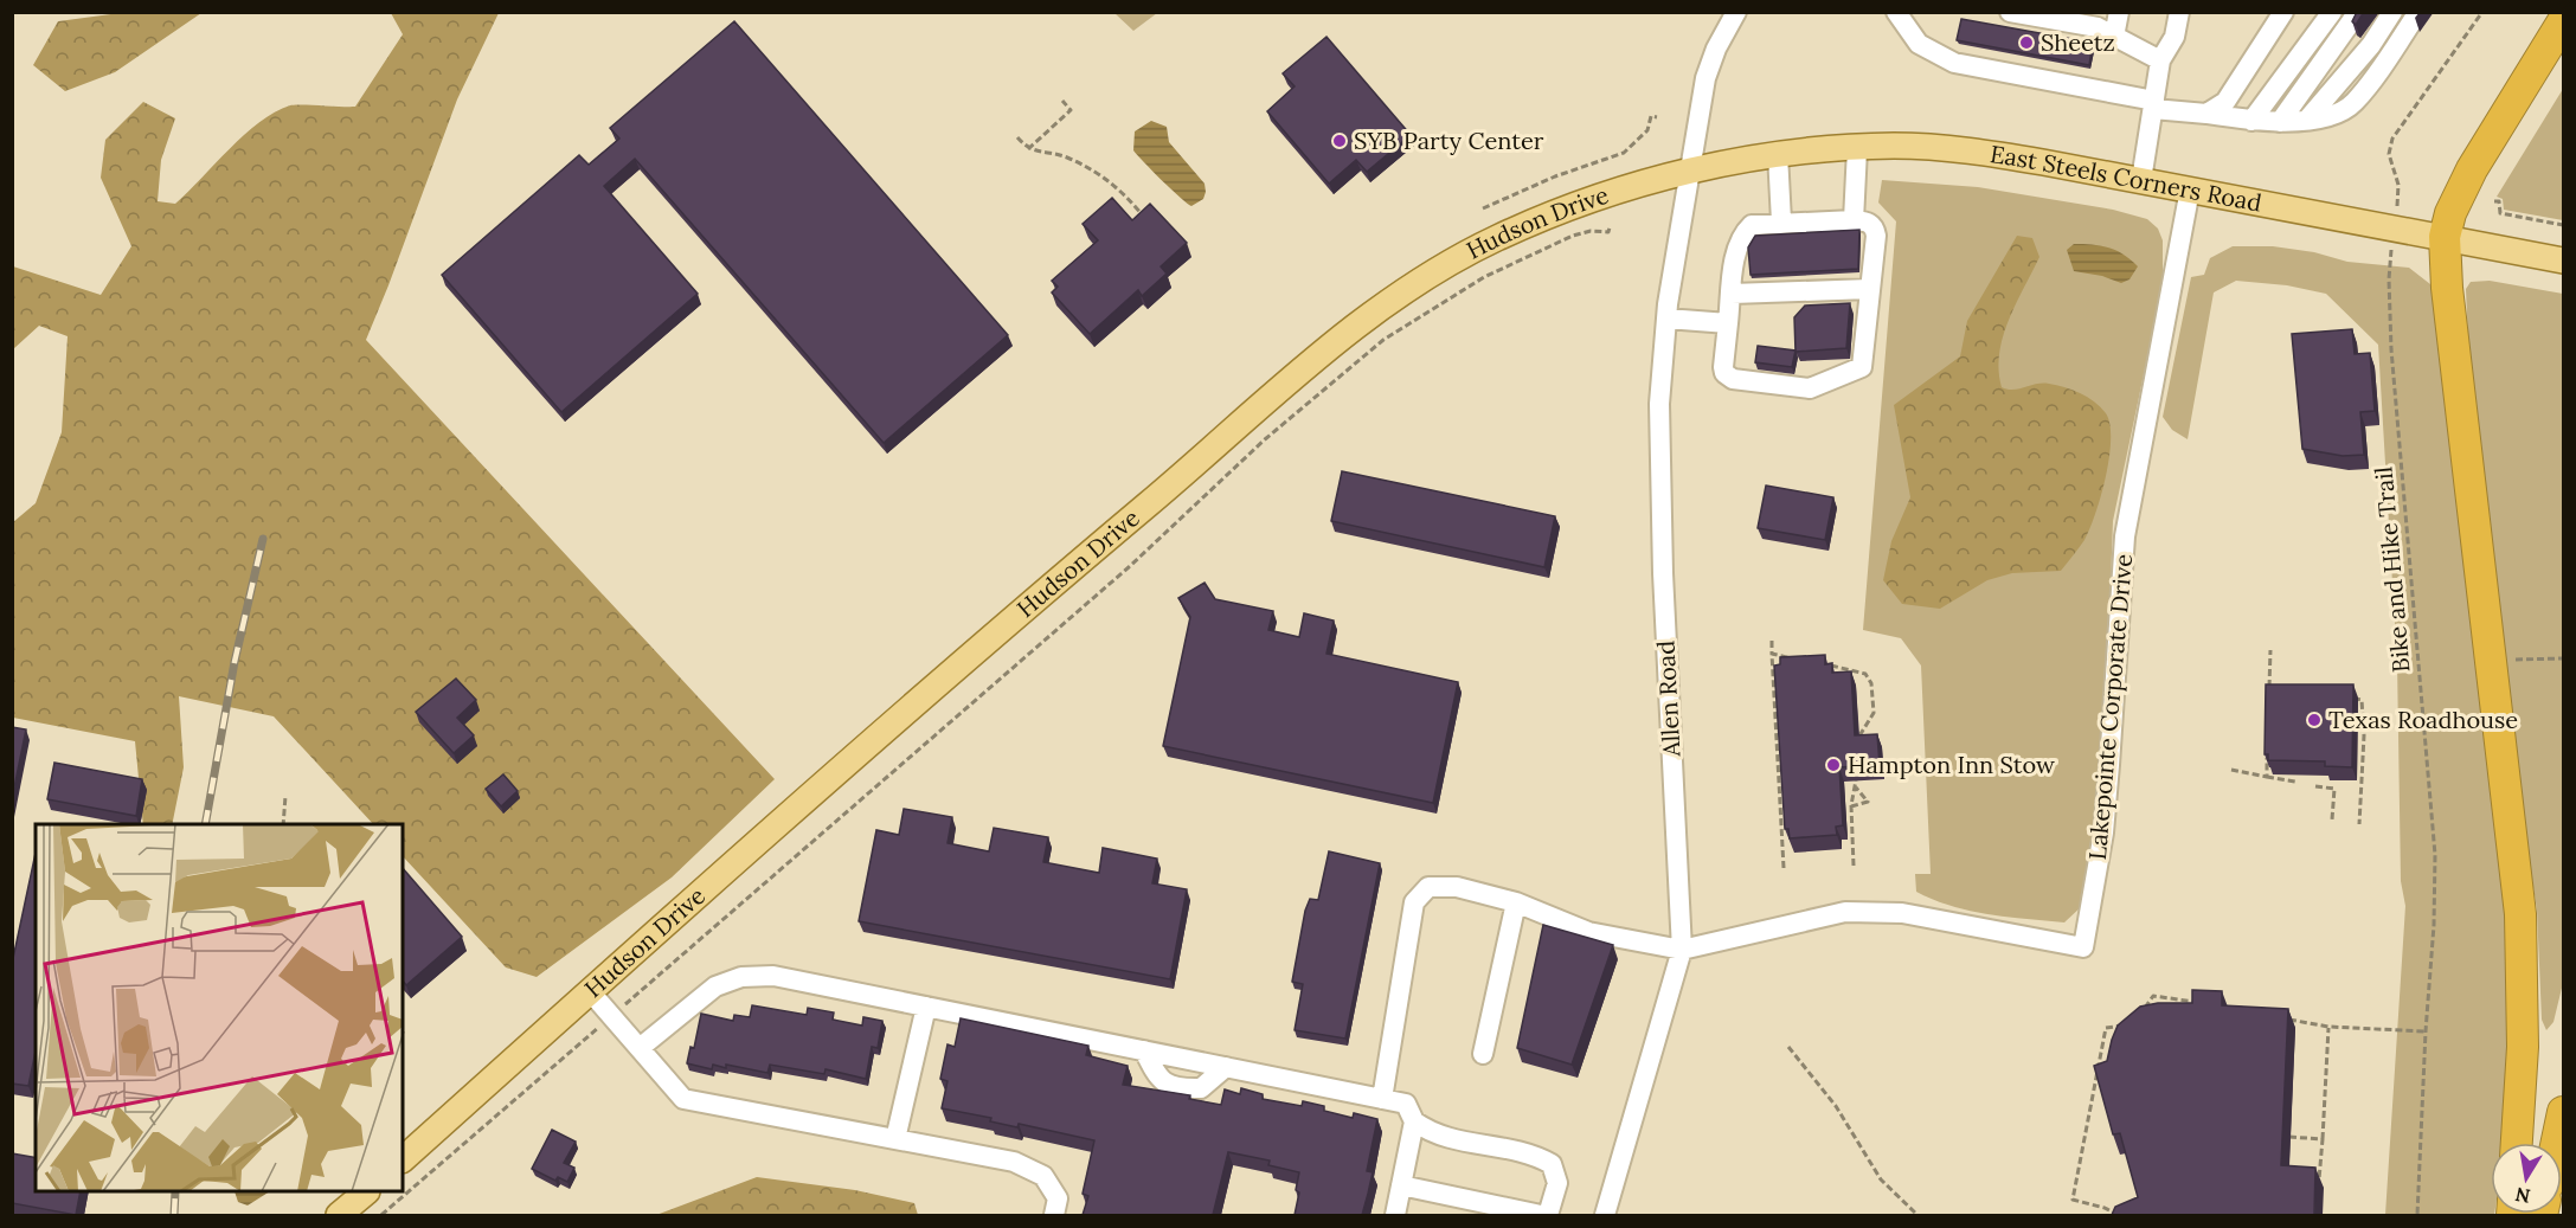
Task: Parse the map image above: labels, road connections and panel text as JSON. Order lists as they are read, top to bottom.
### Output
{
  "streets": {
    "main road": ["East Steels Corners Road", "Hudson Drive"],
    "street": ["Allen Road", "Lakepointe Corporate Drive"],
    "path": ["Bike and Hike Trail"]
  },
  "crossings": [
    ["East Steels Corners Road", "Hudson Drive"],
    ["East Steels Corners Road", "Allen Road"],
    ["East Steels Corners Road", "Lakepointe Corporate Drive"],
    ["Hudson Drive", "Allen Road"],
    ["Allen Road", "Lakepointe Corporate Drive"]
  ],
  "places": [
    "Sheetz",
    "SYB Party Center",
    "Texas Roadhouse",
    "Hampton Inn Stow"
  ],
  "north": "bottom"
}
